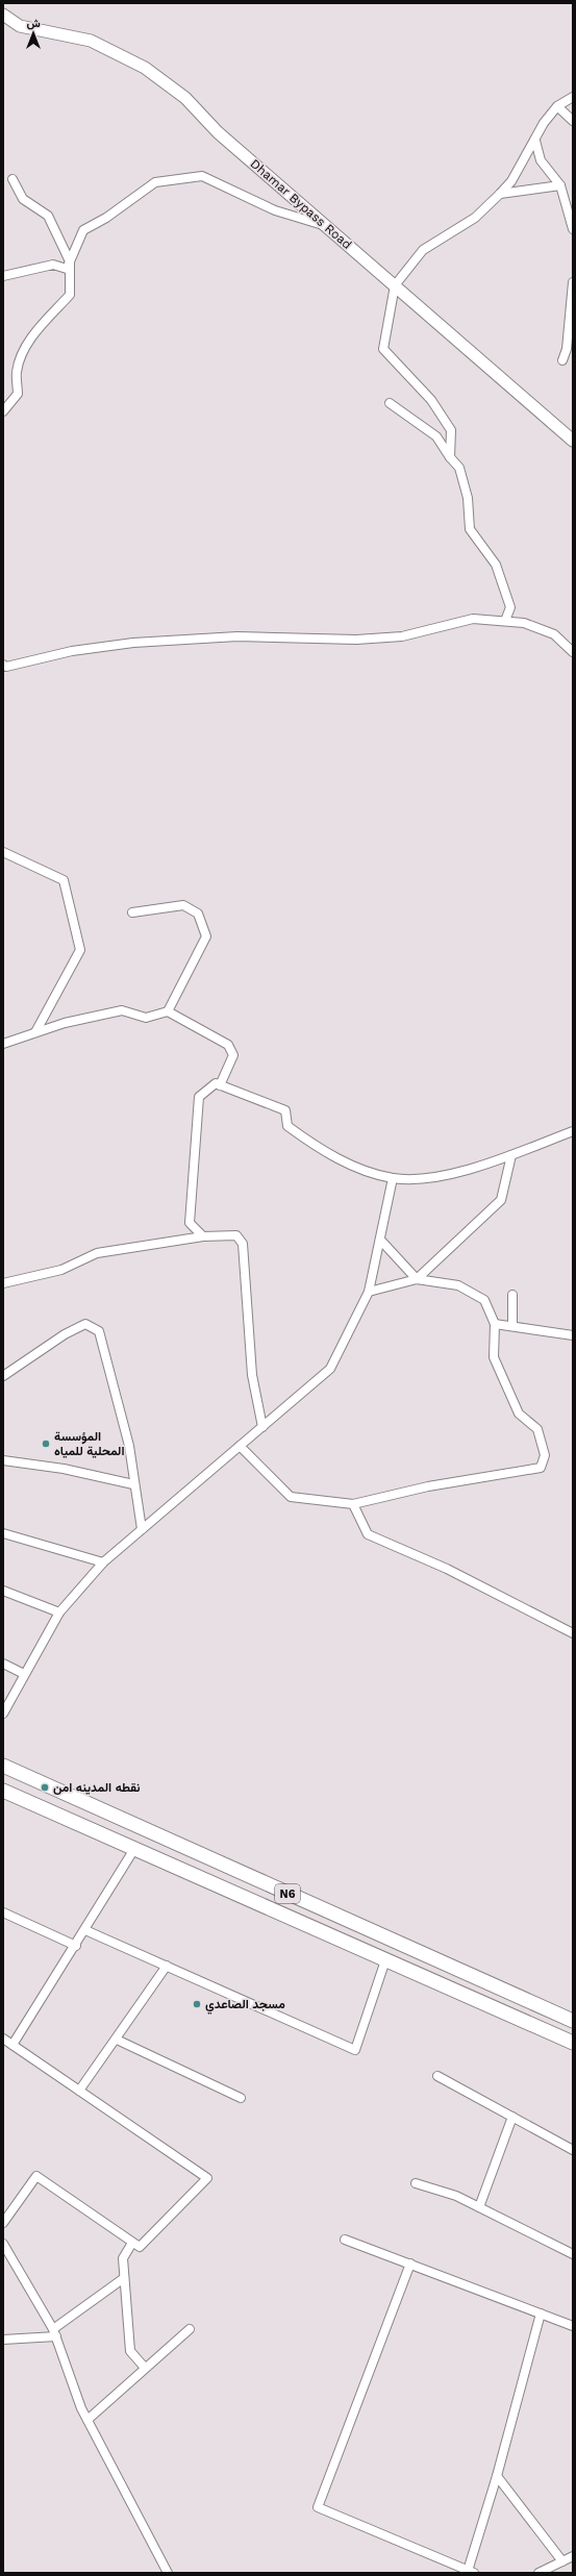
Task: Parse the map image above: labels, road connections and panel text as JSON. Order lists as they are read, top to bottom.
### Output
{
  "streets": {
    "main road": ["Dhamar Bypass Road", "N6"]
  },
  "places": ["المؤسسة المحلية للمياه", "نقطه المدينه امن", "مسجد الصاعدي"],
  "north": "top"
}
